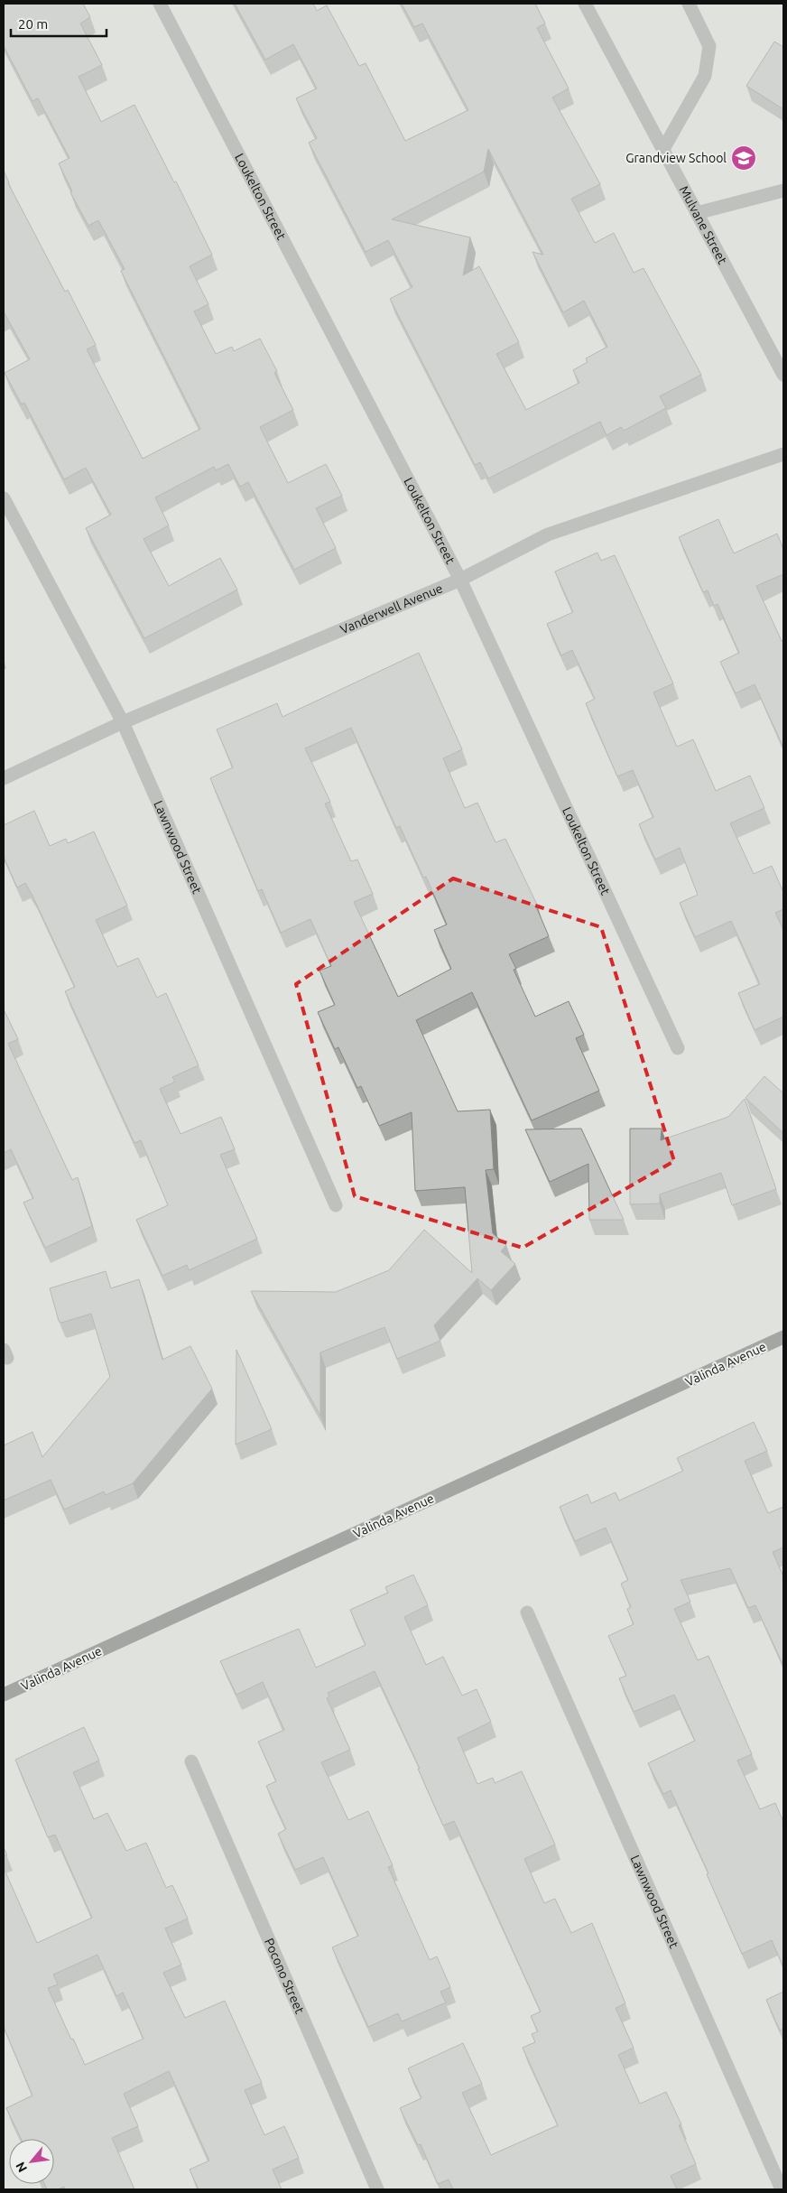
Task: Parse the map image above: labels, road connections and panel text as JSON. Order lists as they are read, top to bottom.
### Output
{
  "streets": {
    "main road": ["Valinda Avenue"],
    "street": [
      "Loukelton Street",
      "Mulvane Street",
      "Vanderwell Avenue",
      "Lawnwood Street",
      "Pocono Street"
    ]
  },
  "crossings": [
    ["Loukelton Street", "Vanderwell Avenue"],
    ["Vanderwell Avenue", "Lawnwood Street"]
  ],
  "places": {
    "school or university": ["Grandview School"]
  },
  "scale_bar": "20 m",
  "north": "bottom left"
}
